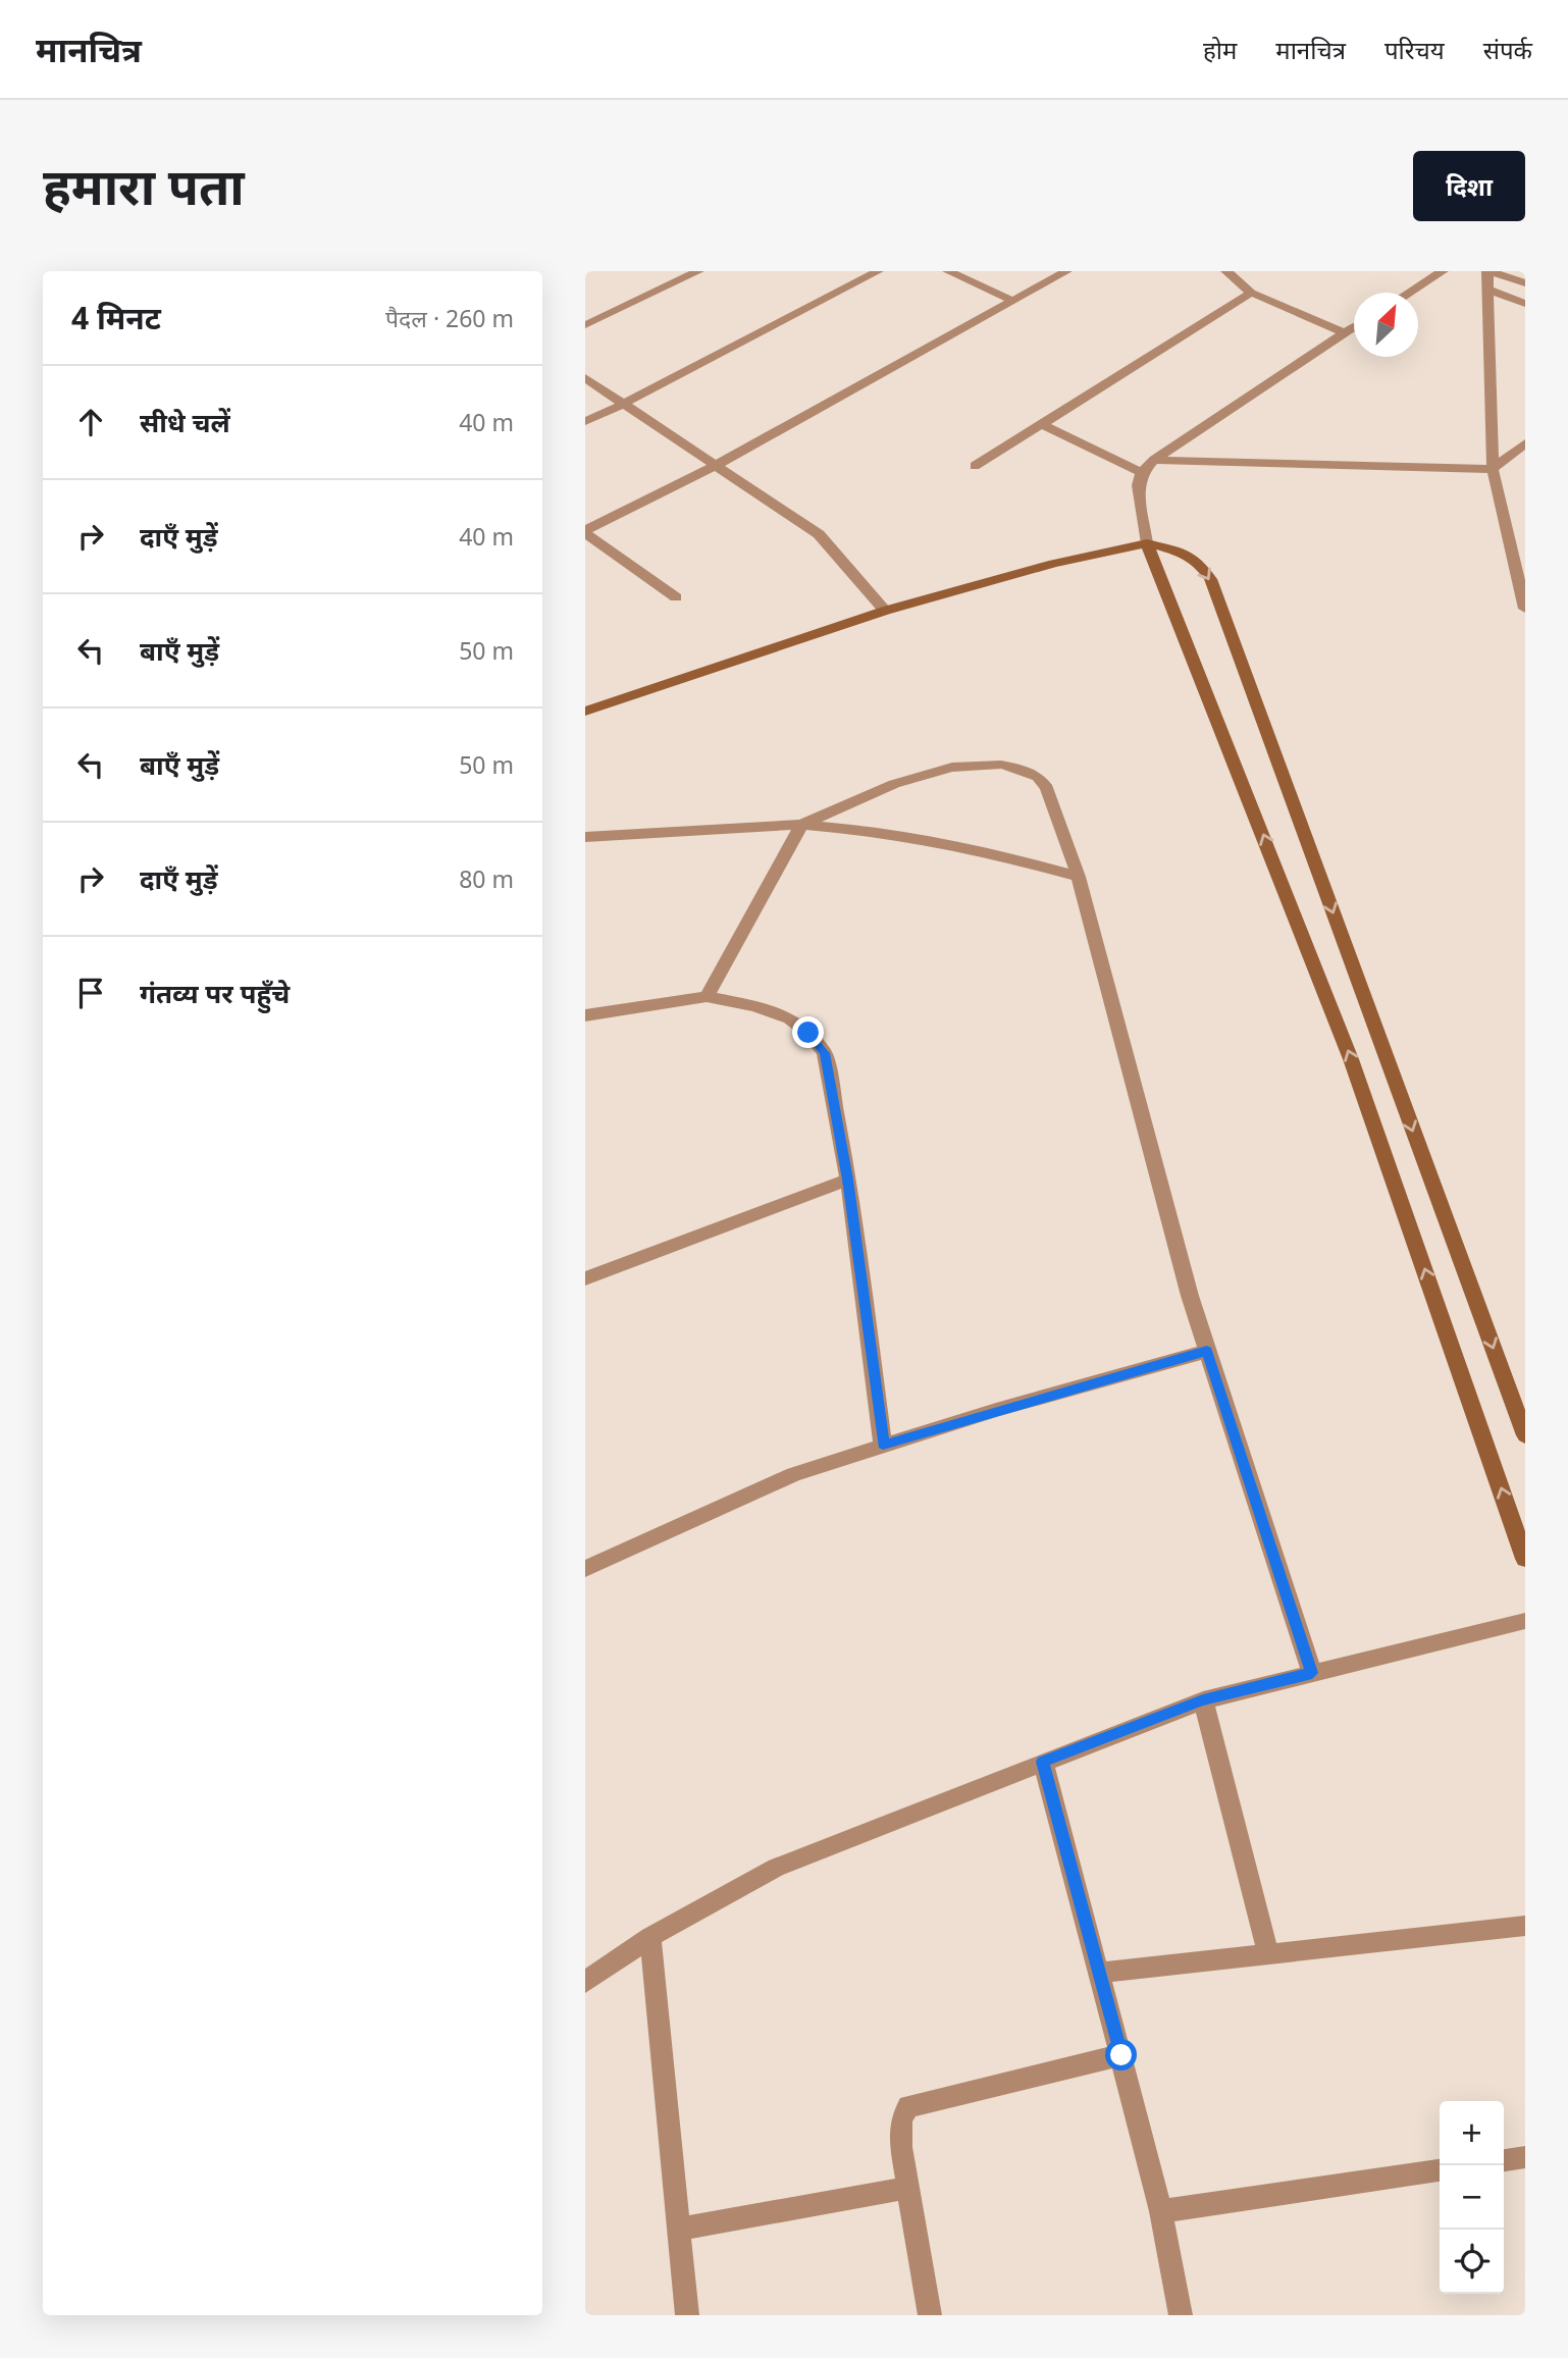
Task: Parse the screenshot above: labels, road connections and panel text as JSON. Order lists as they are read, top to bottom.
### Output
{
  "north": "top right",
  "page": {
    "header": "मानचित्र",
    "nav": [
      "होम",
      "मानचित्र",
      "परिचय",
      "संपर्क"
    ],
    "buttons": "दिशा",
    "title": "हमारा पता",
    "heading": ["4 मिनट", "पैदल · 260 m"],
    "list": [
      ["सीधे चलें", "40 m"],
      ["दाएँ मुड़ें", "40 m"],
      ["बाएँ मुड़ें", "50 m"],
      ["बाएँ मुड़ें", "50 m"],
      ["दाएँ मुड़ें", "80 m"],
      "गंतव्य पर पहुँचे"
    ],
    "map_buttons": ["+", "−"]
  }
}
